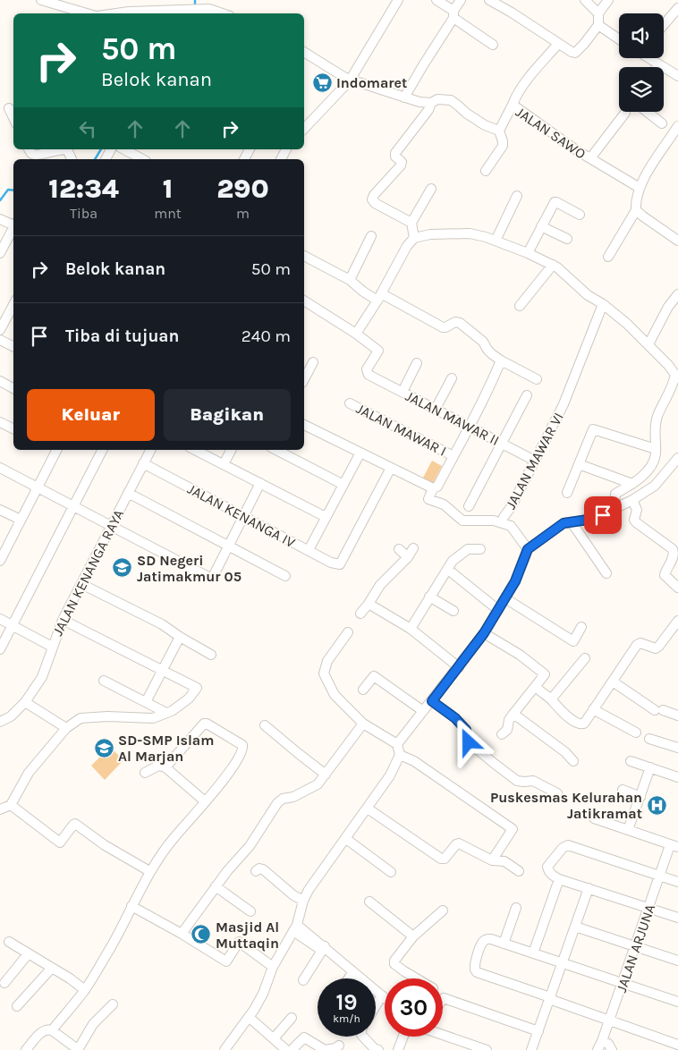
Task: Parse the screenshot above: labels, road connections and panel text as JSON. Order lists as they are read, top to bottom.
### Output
{
  "streets": {
    "street": [
      "JALAN SAWO",
      "JALAN MAWAR II",
      "JALAN MAWAR I",
      "JALAN MAWAR VI",
      "JALAN KENANGA IV",
      "JALAN KENANGA RAYA",
      "JALAN ARJUNA"
    ]
  },
  "crossings": [
    ["JALAN MAWAR II", "JALAN MAWAR VI"],
    ["JALAN KENANGA IV", "JALAN KENANGA RAYA"]
  ],
  "places": {
    "supermarket": ["Indomaret"],
    "school or university": ["SD Negeri Jatimakmur 05", "SD-SMP Islam Al Marjan"],
    "hospital": ["Puskesmas Kelurahan Jatikramat"],
    "mosque": ["Masjid Al Muttaqin"]
  },
  "page": {
    "turn": ["50 m", "Belok kanan"],
    "eta": [
      "12:34",
      "Tiba",
      "1",
      "mnt",
      "290",
      "m"
    ],
    "list": [
      {
        "name": "Belok kanan",
        "value": "50 m"
      },
      {
        "name": "Tiba di tujuan",
        "value": "240 m"
      }
    ],
    "buttons": ["Keluar", "Bagikan"],
    "speed": "19 km/h",
    "limit": "30"
  }
}
